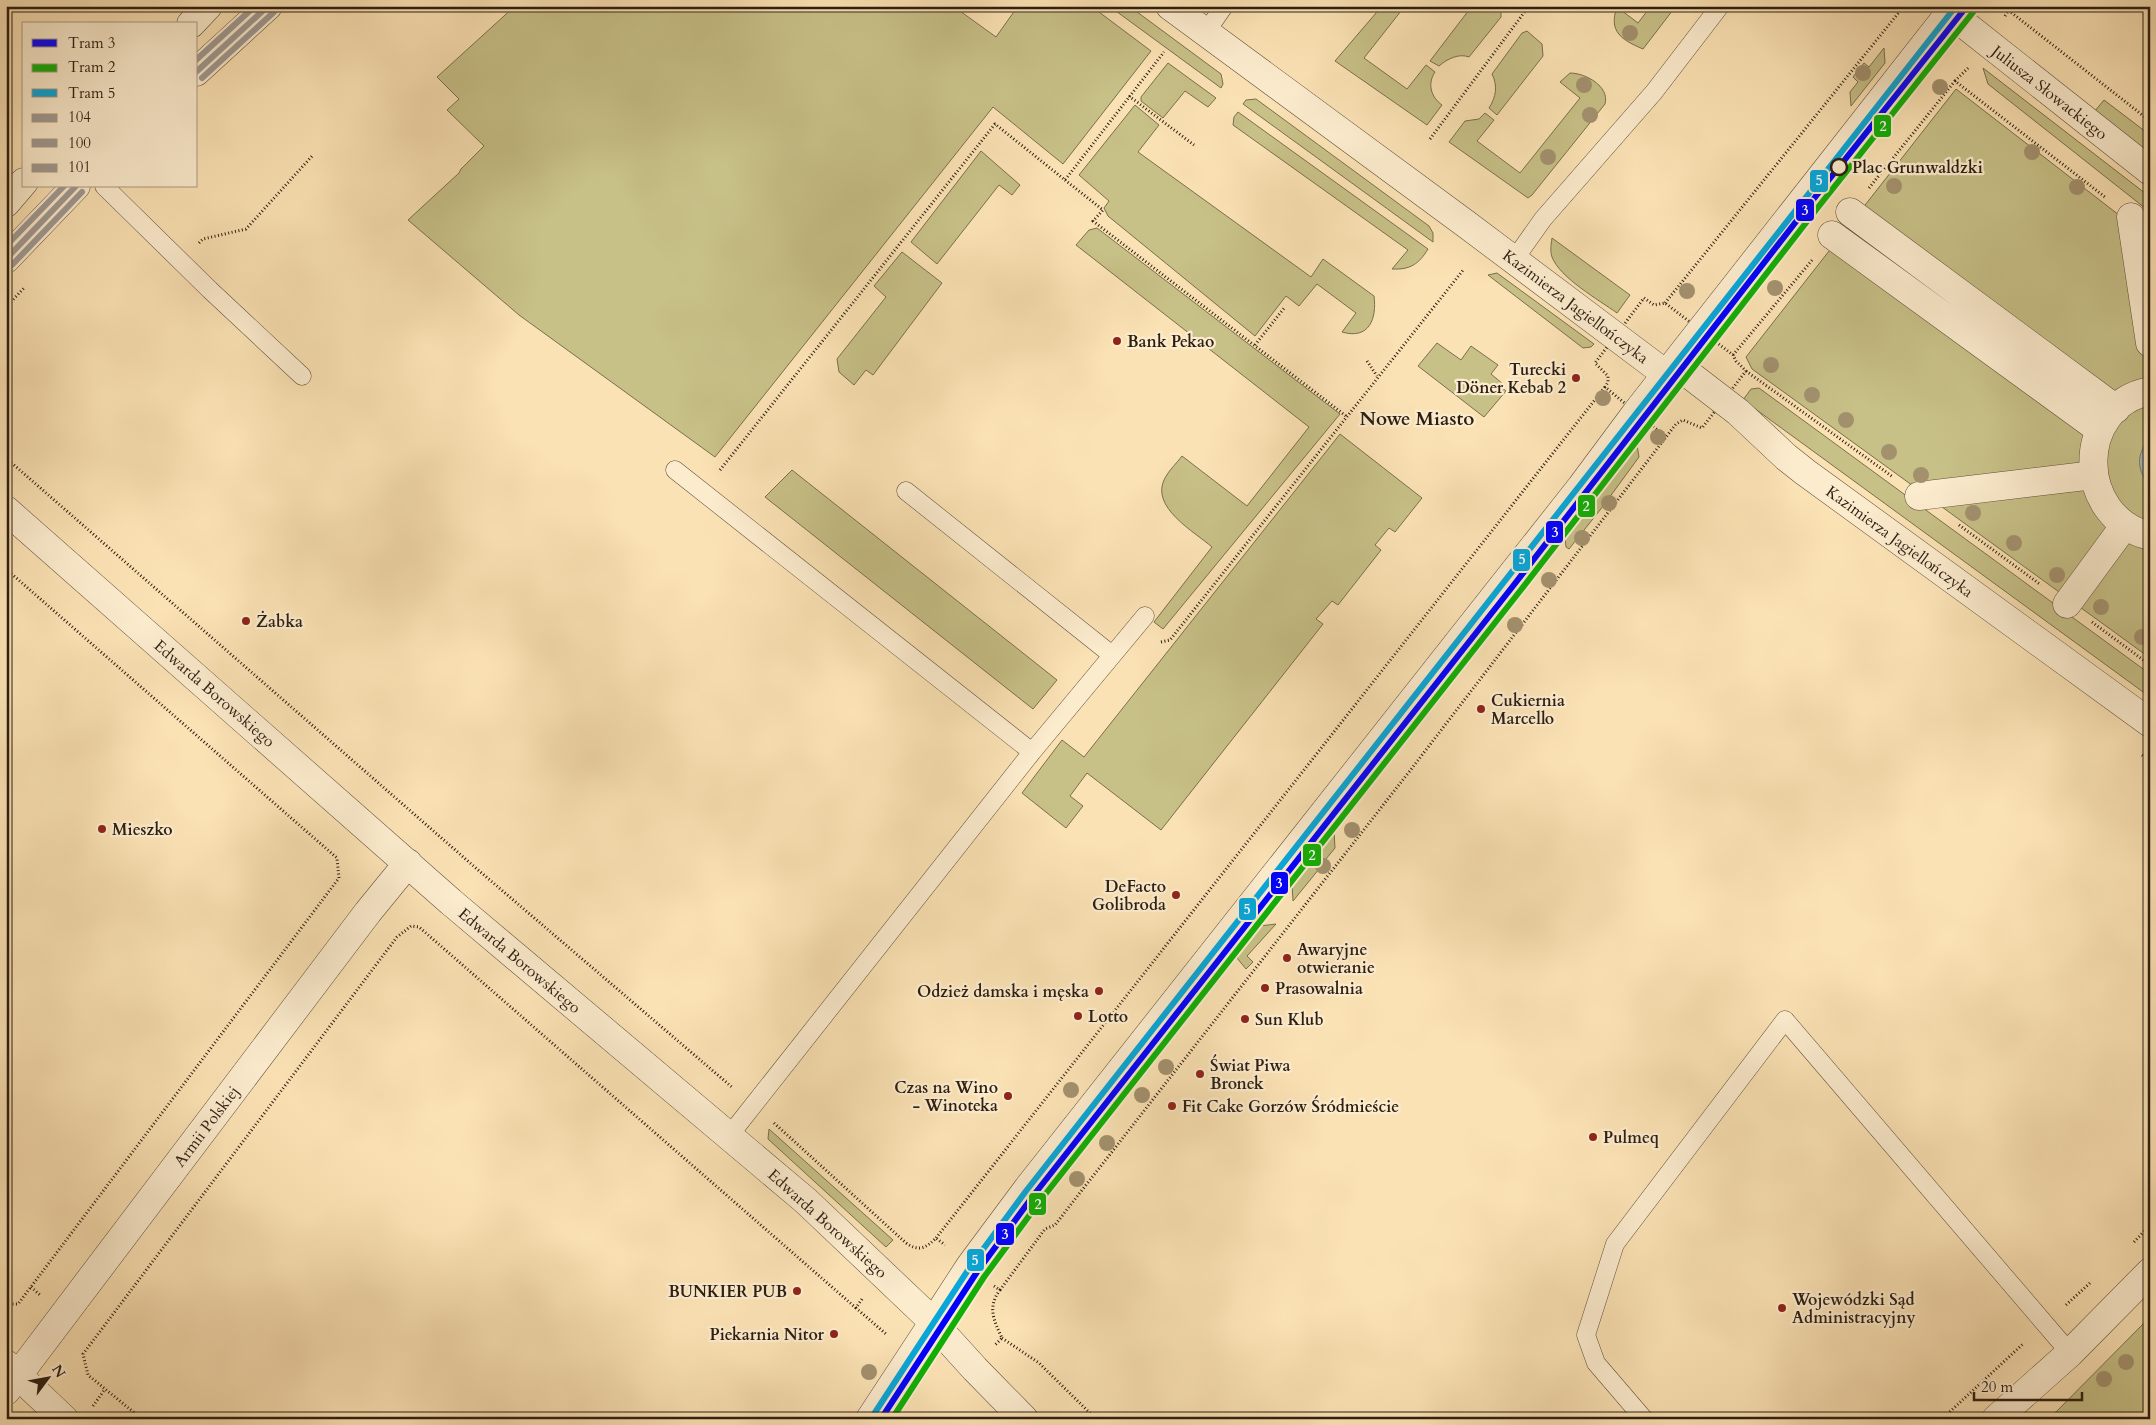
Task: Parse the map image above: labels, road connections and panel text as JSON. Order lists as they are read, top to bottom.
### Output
{
  "streets": {
    "street": [
      "Juliusza Słowackiego",
      "Kazimierza Jagiellończyka",
      "Edwarda Borowskiego",
      "Armii Polskiej"
    ]
  },
  "crossings": [
    ["Edwarda Borowskiego", "Armii Polskiej"]
  ],
  "districts": ["Nowe Miasto"],
  "places": [
    "Plac Grunwaldzki",
    "Bank Pekao",
    "Turecki Döner Kebab 2",
    "Żabka",
    "Cukiernia Marcello",
    "Mieszko",
    "DeFacto Golibroda",
    "Awaryjne otwieranie",
    "Prasowalnia",
    "Odzież damska i męska",
    "Lotto",
    "Sun Klub",
    "Świat Piwa Bronek",
    "Czas na Wino - Winoteka",
    "Fit Cake Gorzów Śródmieście",
    "Pulmeq",
    "BUNKIER PUB",
    "Wojewódzki Sąd Administracyjny",
    "Piekarnia Nitor"
  ],
  "lines": [
    "tram line 3",
    "tram line 5",
    "transit line 104",
    "transit line 101",
    "tram line 2",
    "transit line 100"
  ],
  "legend": [
    "Tram 3",
    "Tram 2",
    "Tram 5",
    "104",
    "100",
    "101"
  ],
  "scale_bar": "20 m",
  "north": "top right"
}
